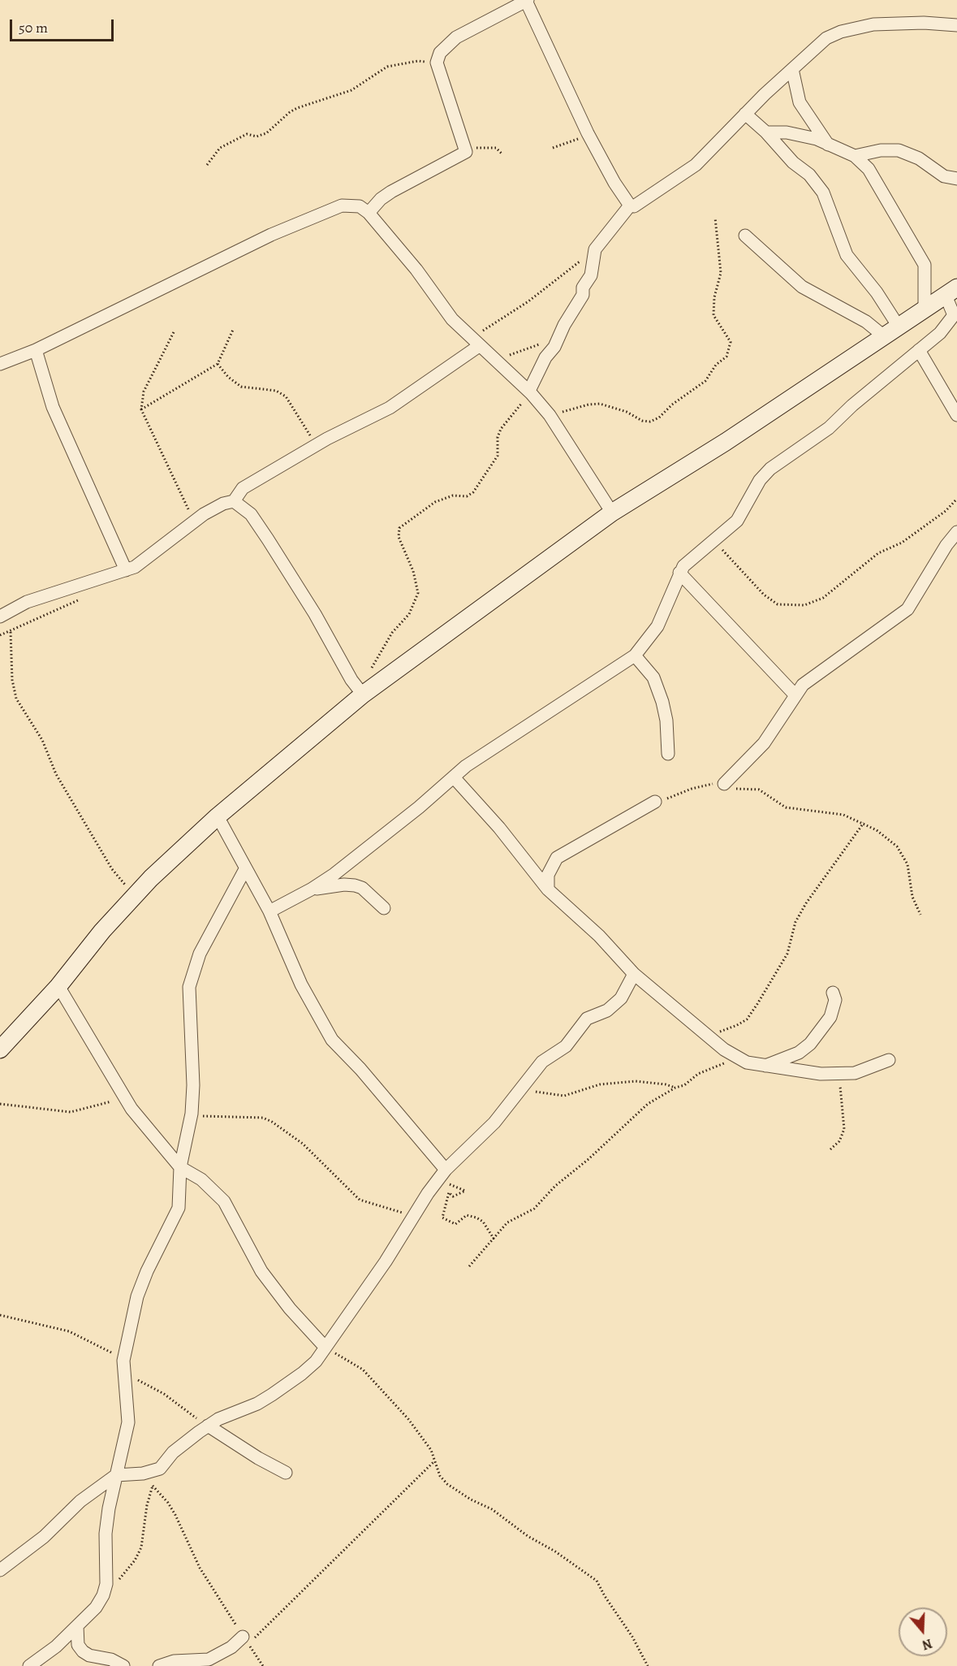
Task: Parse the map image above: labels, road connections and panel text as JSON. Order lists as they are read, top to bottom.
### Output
{
  "scale_bar": "50 m",
  "north": "bottom"
}
